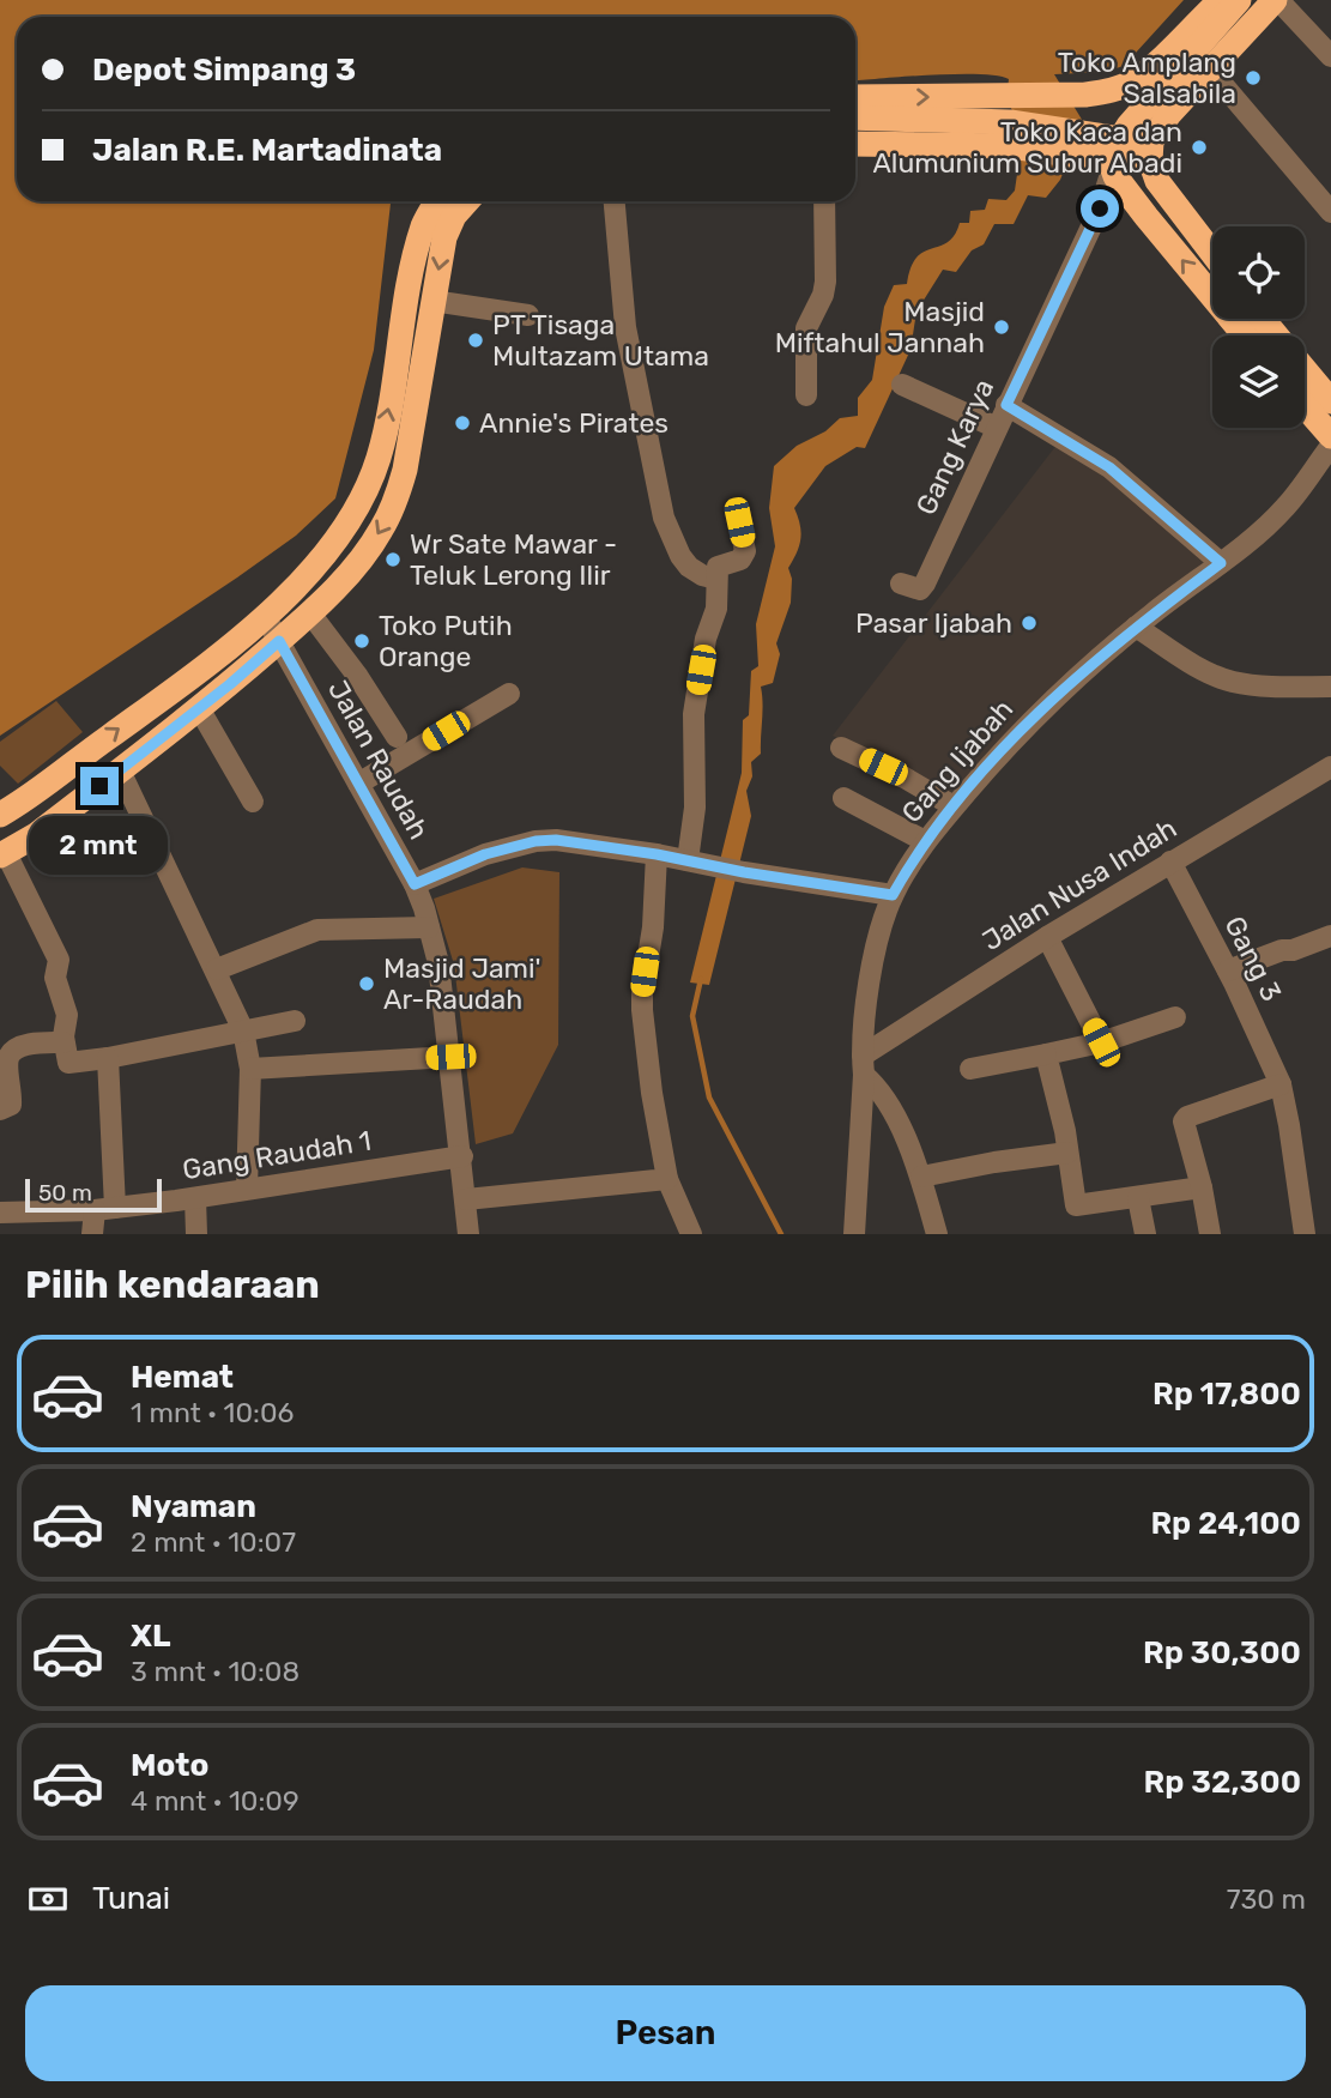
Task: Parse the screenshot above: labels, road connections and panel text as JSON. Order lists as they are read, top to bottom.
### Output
{
  "streets": {
    "street": [
      "Gang Karya",
      "Jalan Raudah",
      "Gang Ijabah",
      "Jalan Nusa Indah",
      "Gang 3",
      "Gang Raudah 1"
    ]
  },
  "crossings": [
    ["Jalan Raudah", "Gang Raudah 1"],
    ["Gang Ijabah", "Jalan Nusa Indah"],
    ["Jalan Nusa Indah", "Gang 3"]
  ],
  "places": [
    "Toko Amplang Salsabila",
    "Toko Kaca dan Alumunium Subur Abadi",
    "Masjid Miftahul Jannah",
    "PT Tisaga Multazam Utama",
    "Annie's Pirates",
    "Wr Sate Mawar - Teluk Lerong Ilir",
    "Pasar Ijabah",
    "Toko Putih Orange",
    "Masjid Jami' Ar-Raudah"
  ],
  "scale_bar": "50 m",
  "page": {
    "banner": ["Depot Simpang 3", "Jalan R.E. Martadinata"],
    "bubble": "2 mnt",
    "scale": "50 m",
    "heading": "Pilih kendaraan",
    "list": [
      {
        "name": "Hemat",
        "note": "1 mnt · 10:06",
        "value": "Rp 17,800"
      },
      {
        "name": "Nyaman",
        "note": "2 mnt · 10:07",
        "value": "Rp 24,100"
      },
      {
        "name": "XL",
        "note": "3 mnt · 10:08",
        "value": "Rp 30,300"
      },
      {
        "name": "Moto",
        "note": "4 mnt · 10:09",
        "value": "Rp 32,300"
      }
    ],
    "pay": ["Tunai", "730 m"],
    "buttons": "Pesan"
  }
}
